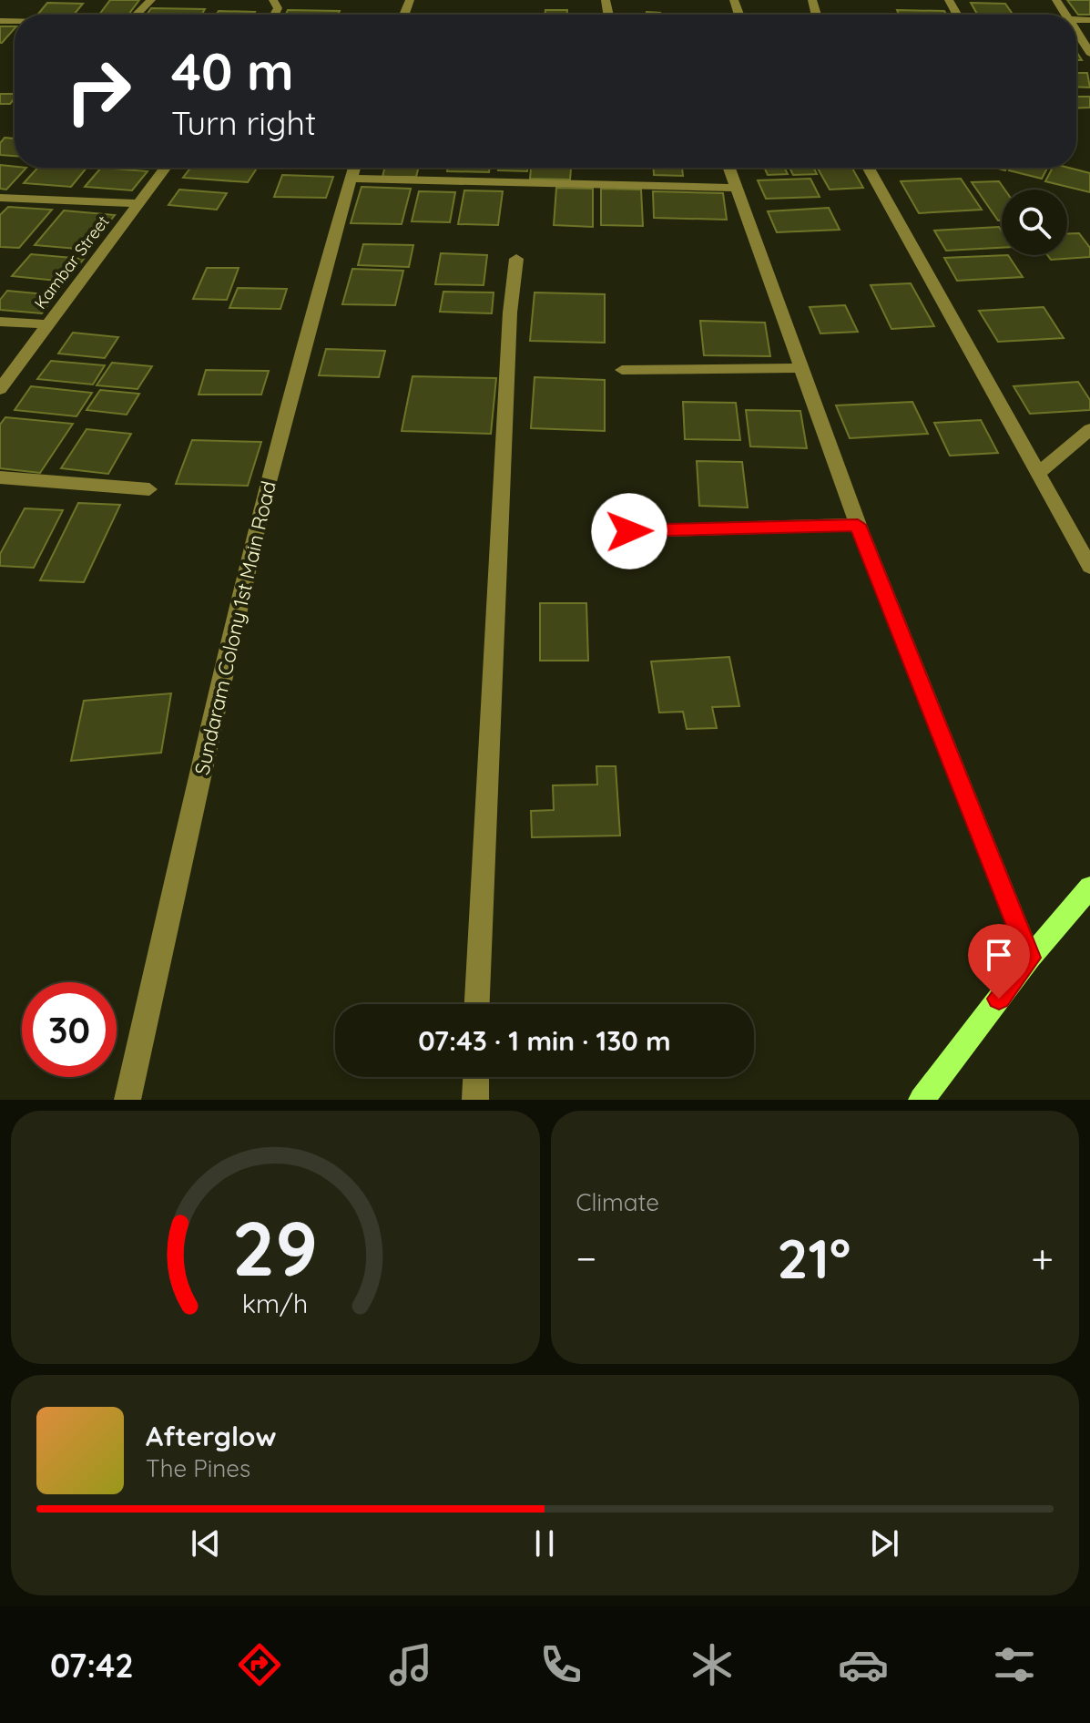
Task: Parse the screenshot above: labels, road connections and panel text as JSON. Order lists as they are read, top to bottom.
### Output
{
  "streets": {
    "street": ["Kambar Street", "Sundaram Colony 1st Main Road"]
  },
  "page": {
    "turn": ["40 m", "Turn right"],
    "limit": "30",
    "trip": "07:43 · 1 min · 130 m",
    "tile": "Climate",
    "heat": ["−", "21°", "+"],
    "song": ["Afterglow", "The Pines"],
    "tabs": "07:42",
    "gauge": ["29", "km/h"]
  }
}
